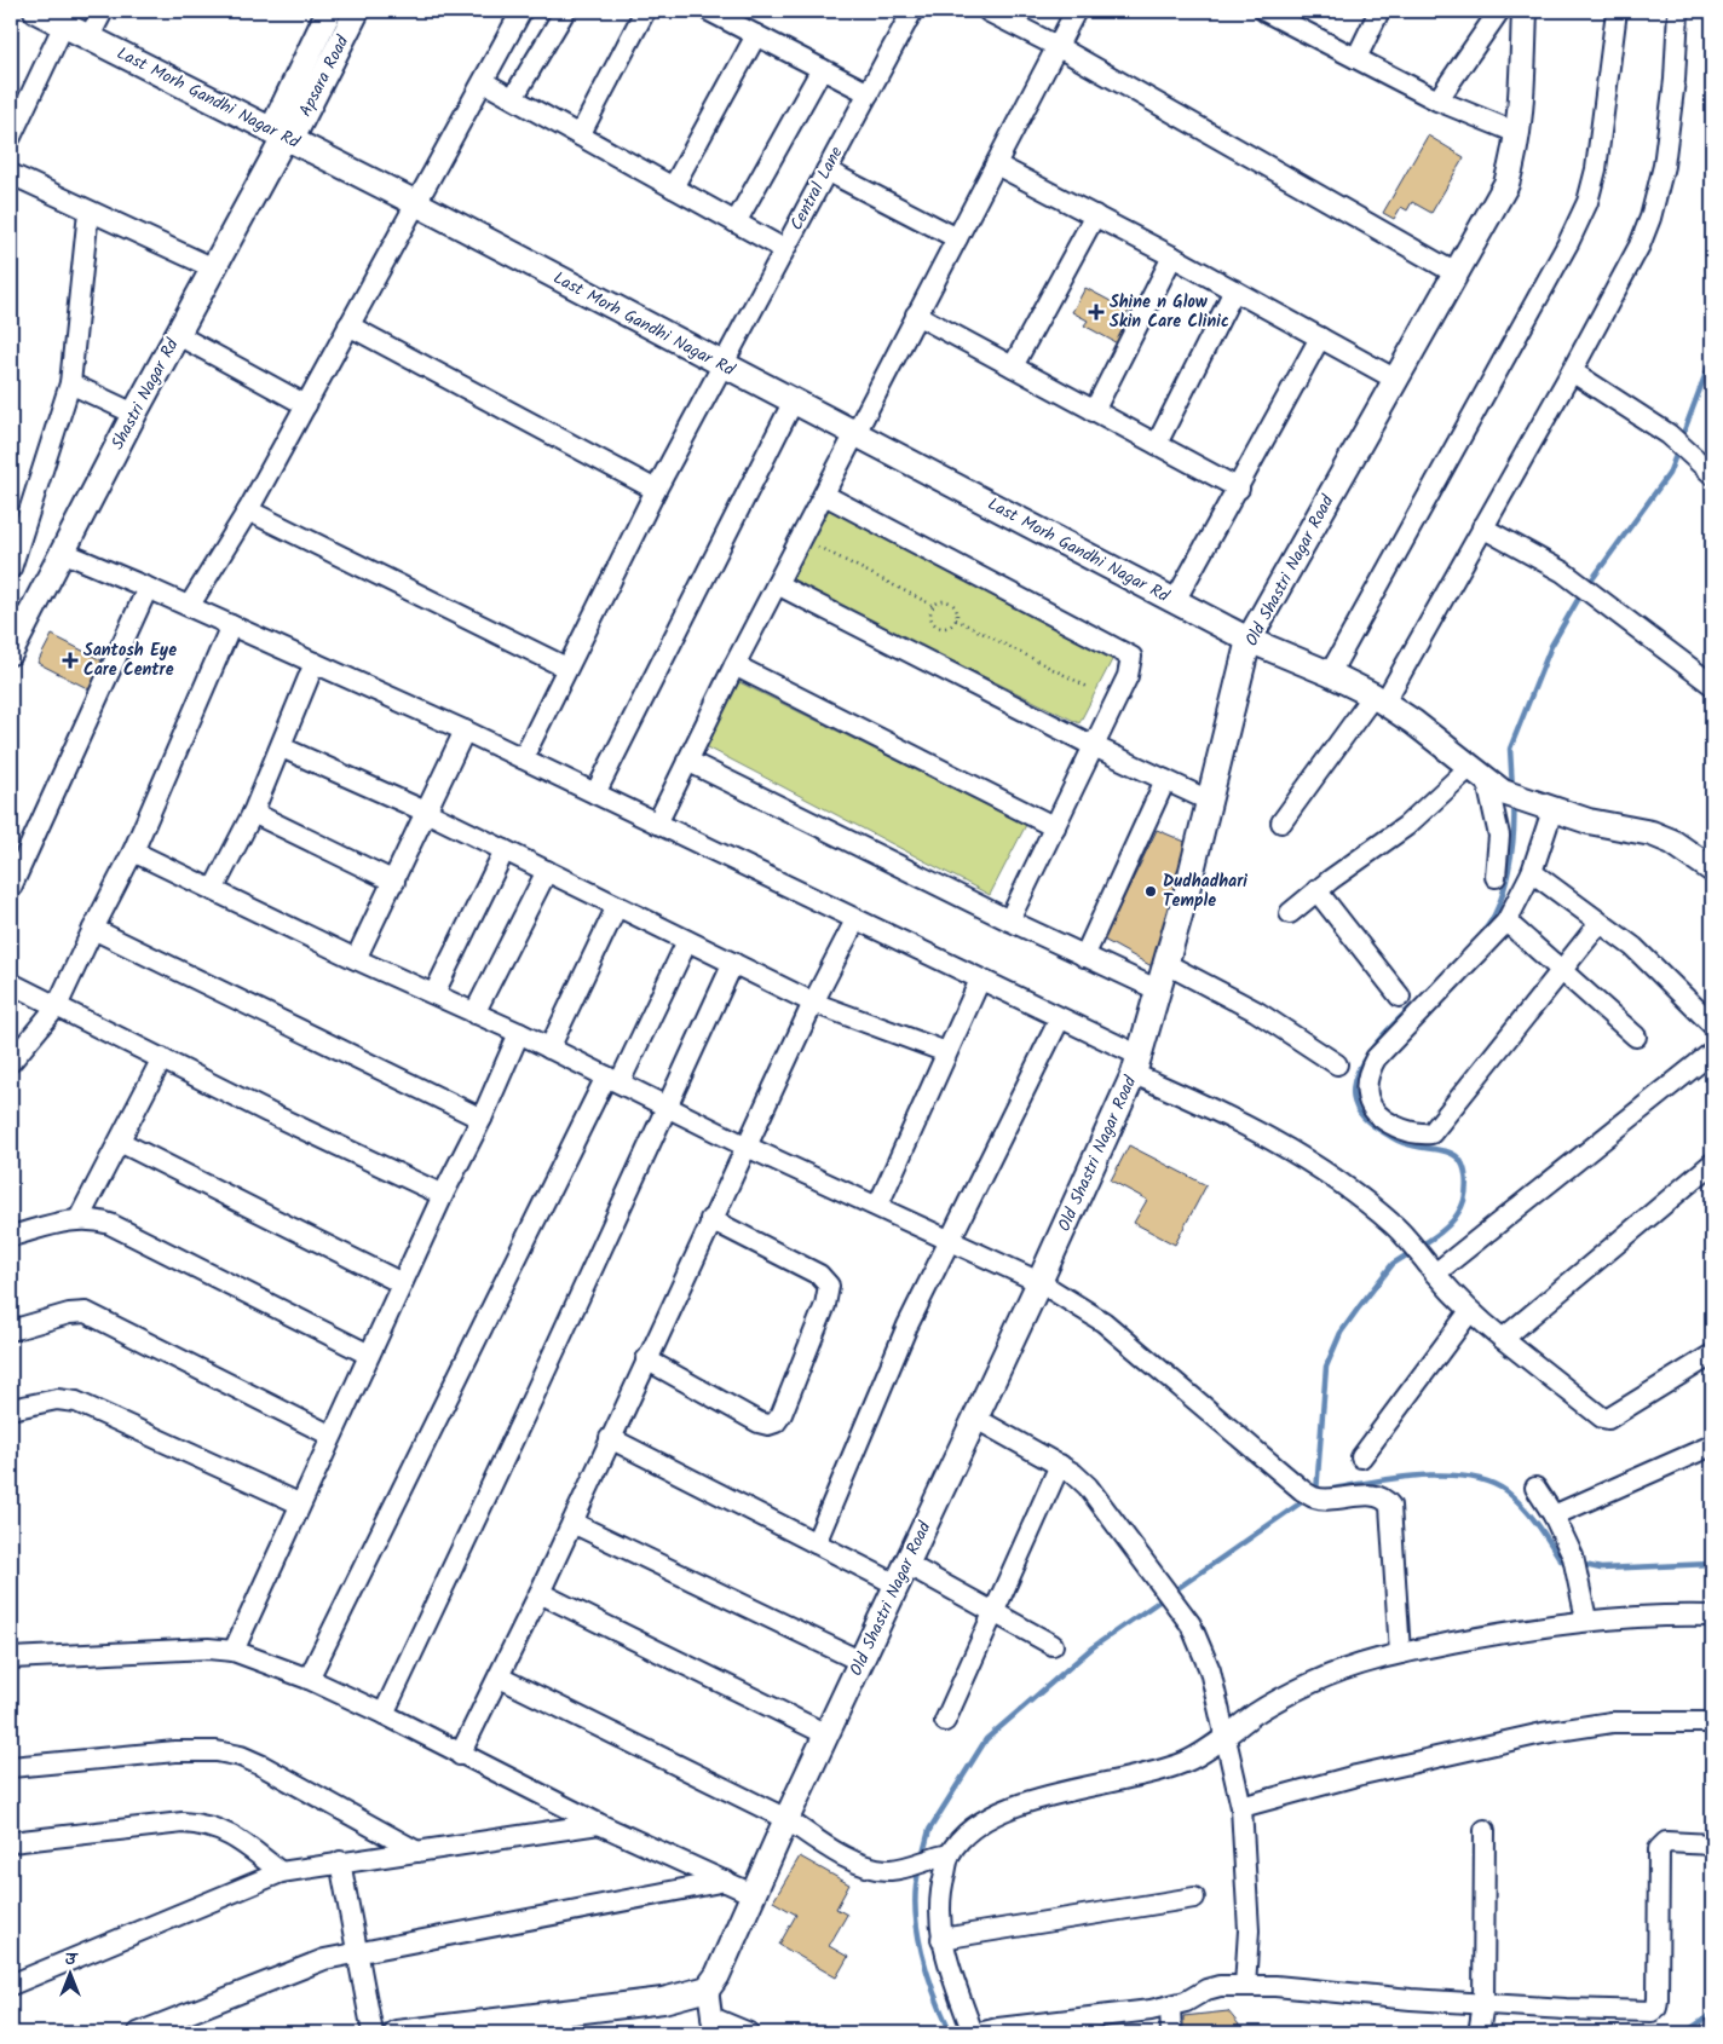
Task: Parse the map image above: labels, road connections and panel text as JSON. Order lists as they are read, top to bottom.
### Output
{
  "streets": {
    "street": [
      "Apsara Road",
      "Last Morh Gandhi Nagar Rd",
      "Central Lane",
      "Shastri Nagar Rd",
      "Old Shastri Nagar Road"
    ]
  },
  "crossings": [
    ["Apsara Road", "Last Morh Gandhi Nagar Rd"],
    ["Apsara Road", "Shastri Nagar Rd"],
    ["Last Morh Gandhi Nagar Rd", "Central Lane"],
    ["Last Morh Gandhi Nagar Rd", "Shastri Nagar Rd"],
    ["Last Morh Gandhi Nagar Rd", "Old Shastri Nagar Road"]
  ],
  "places": {
    "health": ["Shine n Glow Skin Care Clinic", "Santosh Eye Care Centre"],
    "other": ["Dudhadhari Temple"]
  },
  "north": "top"
}
